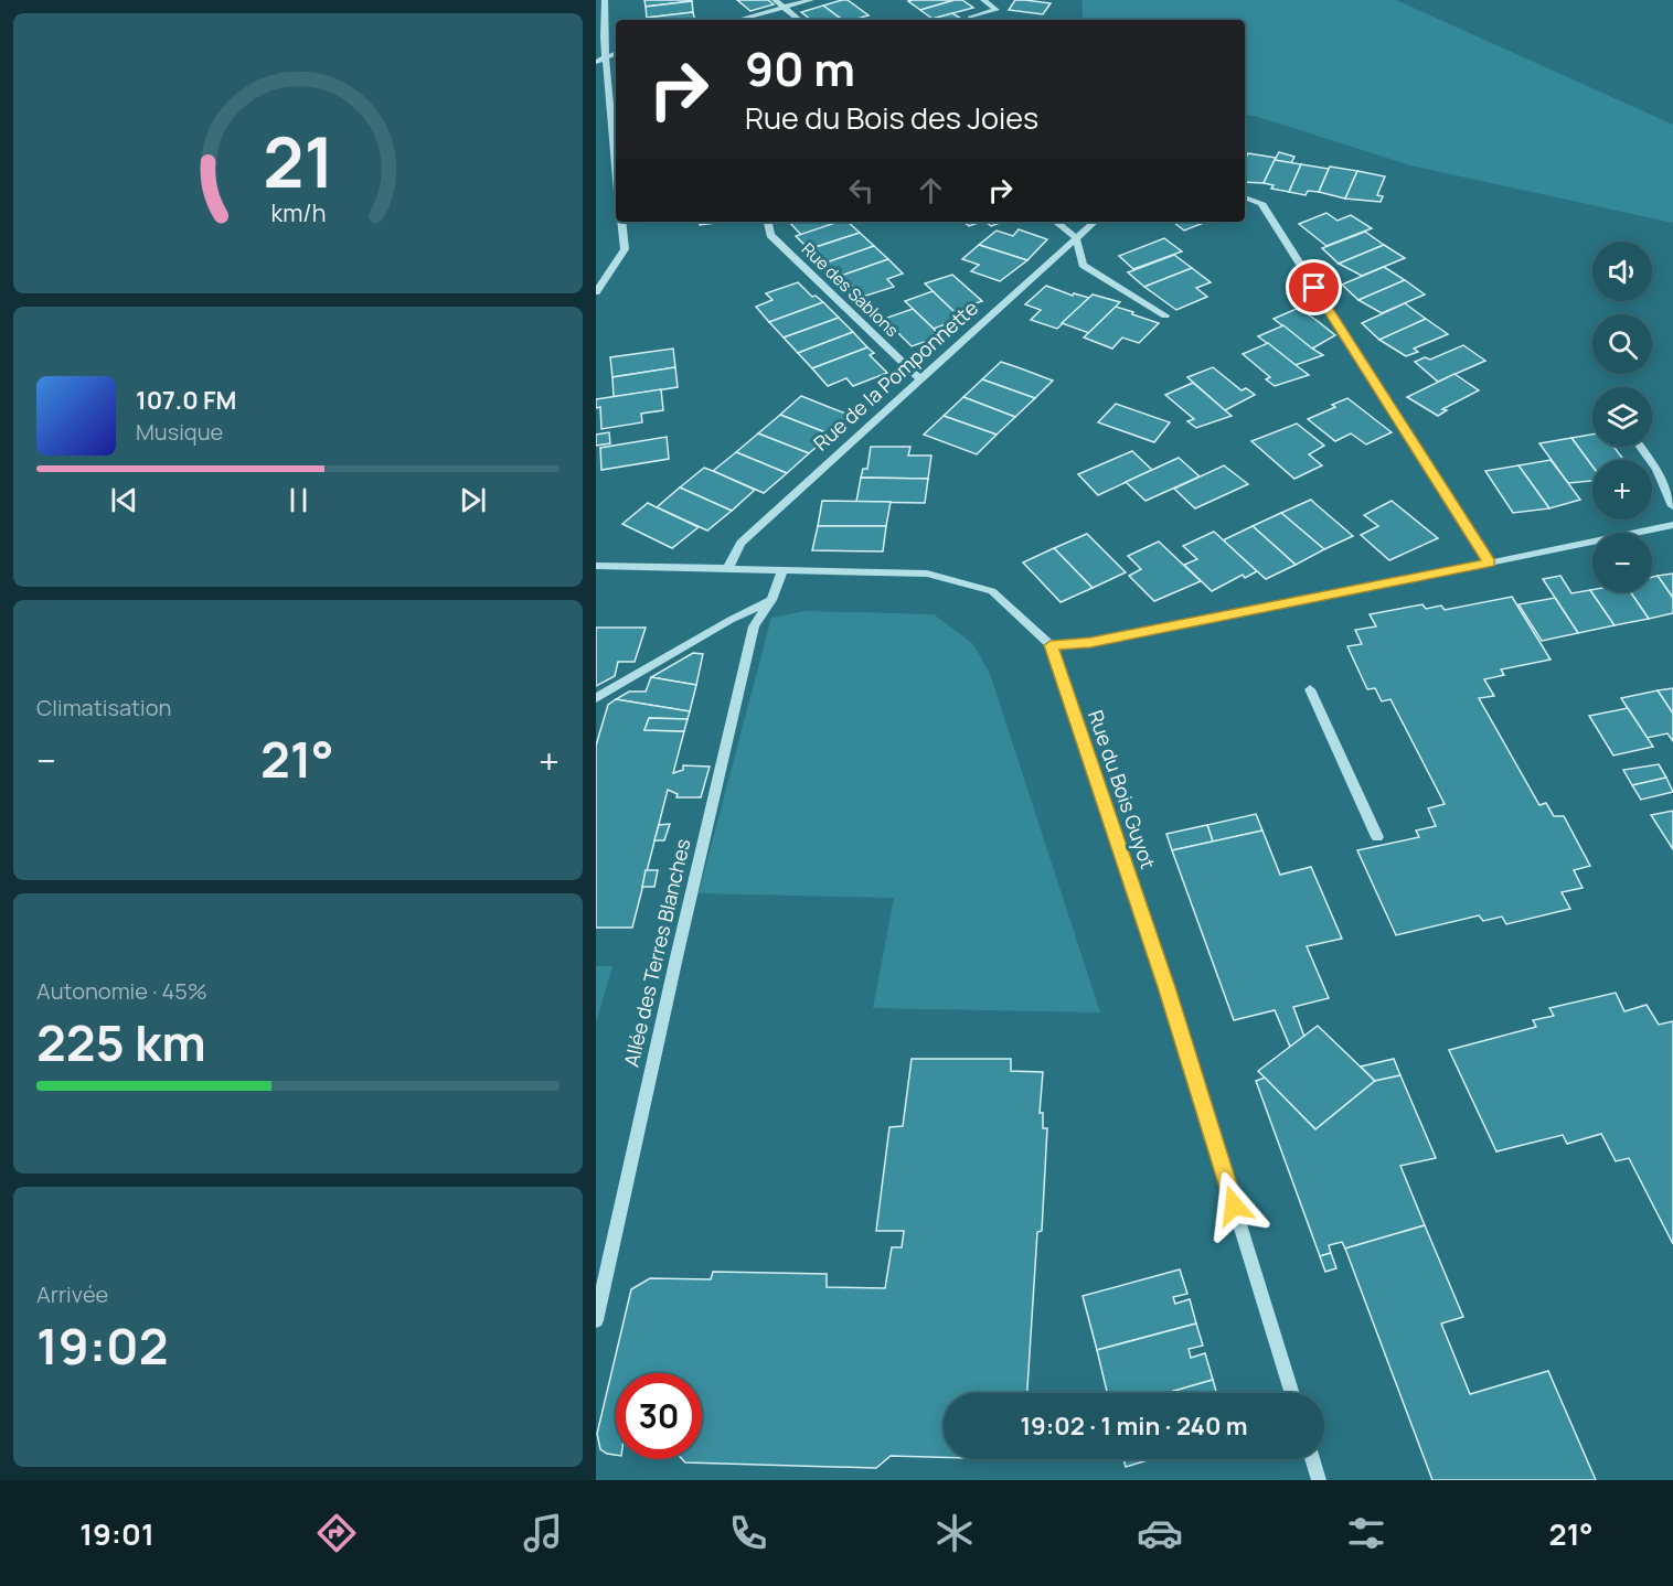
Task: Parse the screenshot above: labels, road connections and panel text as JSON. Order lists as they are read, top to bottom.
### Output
{
  "streets": {
    "street": [
      "Rue des Sablons",
      "Rue de la Pomponnette",
      "Rue du Bois Guyot",
      "Allée des Terres Blanches"
    ]
  },
  "crossings": [
    ["Rue des Sablons", "Rue de la Pomponnette"],
    ["Rue de la Pomponnette", "Rue du Bois Guyot"],
    ["Rue du Bois Guyot", "Allée des Terres Blanches"]
  ],
  "page": {
    "turn": ["90 m", "Rue du Bois des Joies"],
    "map_buttons": ["+", "−"],
    "song": ["107.0 FM", "Musique"],
    "tile": [
      "Climatisation",
      ["Autonomie · 45%", "225 km"],
      ["Arrivée", "19:02"]
    ],
    "heat": ["−", "21°", "+"],
    "limit": "30",
    "trip": "19:02 · 1 min · 240 m",
    "tabs": ["19:01", "21°"],
    "gauge": ["21", "km/h"]
  }
}
